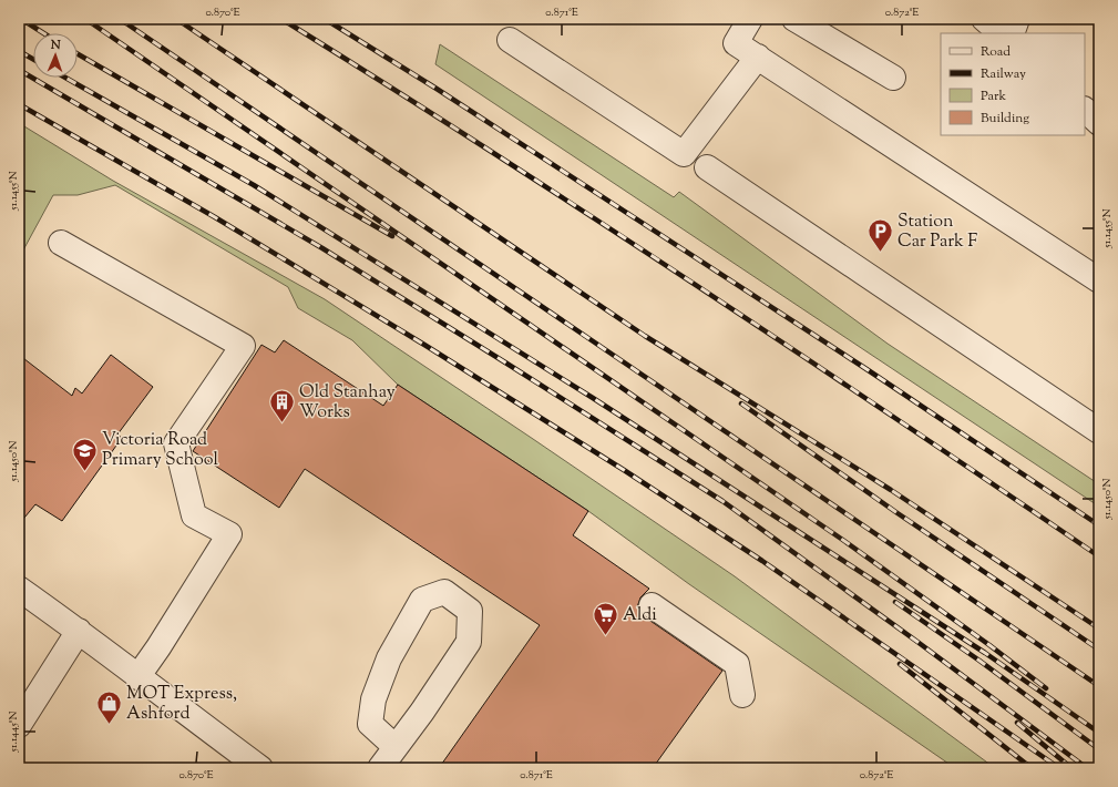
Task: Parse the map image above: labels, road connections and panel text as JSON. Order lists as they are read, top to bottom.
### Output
{
  "places": {
    "parking": ["Station Car Park F"],
    "building": ["Old Stanhay Works"],
    "school or university": ["Victoria Road Primary School"],
    "supermarket": ["Aldi"],
    "shop": ["MOT Express, Ashford"]
  },
  "legend": [
    "Road",
    "Railway",
    "Park",
    "Building"
  ],
  "north": "top",
  "coordinates": [
    "0.870°E",
    "0.871°E",
    "0.872°E",
    "51.1455°N",
    "51.1450°N",
    "51.1445°N"
  ]
}
